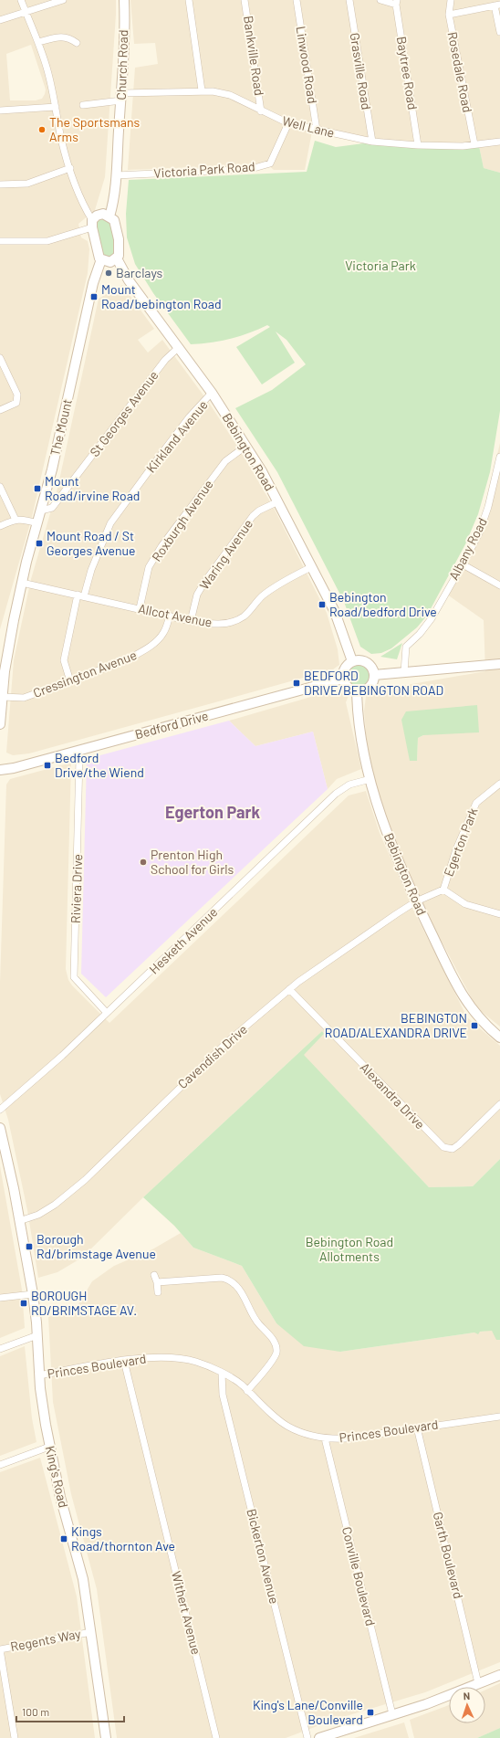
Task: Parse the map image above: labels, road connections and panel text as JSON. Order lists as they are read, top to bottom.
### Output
{
  "streets": {
    "street": [
      "Bankville Road",
      "Church Road",
      "Linwood Road",
      "Grasville Road",
      "Rosedale Road",
      "Baytree Road",
      "Well Lane",
      "Victoria Park Road",
      "St Georges Avenue",
      "The Mount",
      "Kirkland Avenue",
      "Bebington Road",
      "Roxburgh Avenue",
      "Albany Road",
      "Waring Avenue",
      "Allcot Avenue",
      "Cressington Avenue",
      "Bedford Drive",
      "Egerton Park",
      "Riviera Drive",
      "Hesketh Avenue",
      "Cavendish Drive",
      "Alexandra Drive",
      "Princes Boulevard",
      "King's Road",
      "Garth Boulevard",
      "Bickerton Avenue",
      "Conville Boulevard",
      "Withert Avenue",
      "Regents Way"
    ]
  },
  "crossings": [
    ["Bankville Road", "Well Lane"],
    ["Church Road", "Well Lane"],
    ["Church Road", "Victoria Park Road"],
    ["Linwood Road", "Well Lane"],
    ["Grasville Road", "Well Lane"],
    ["Rosedale Road", "Well Lane"],
    ["Baytree Road", "Well Lane"],
    ["Well Lane", "Victoria Park Road"],
    ["St Georges Avenue", "The Mount"],
    ["St Georges Avenue", "Bebington Road"],
    ["The Mount", "Allcot Avenue"],
    ["The Mount", "Cressington Avenue"],
    ["Kirkland Avenue", "Bebington Road"],
    ["Kirkland Avenue", "Allcot Avenue"],
    ["Kirkland Avenue", "Cressington Avenue"],
    ["Bebington Road", "Roxburgh Avenue"],
    ["Bebington Road", "Waring Avenue"],
    ["Bebington Road", "Allcot Avenue"],
    ["Bebington Road", "Bedford Drive"],
    ["Bebington Road", "Egerton Park"],
    ["Bebington Road", "Hesketh Avenue"],
    ["Bebington Road", "Cavendish Drive"],
    ["Roxburgh Avenue", "Allcot Avenue"],
    ["Waring Avenue", "Allcot Avenue"],
    ["Allcot Avenue", "Cressington Avenue"],
    ["Bedford Drive", "Riviera Drive"],
    ["Egerton Park", "Cavendish Drive"],
    ["Riviera Drive", "Hesketh Avenue"],
    ["Cavendish Drive", "Alexandra Drive"],
    ["Cavendish Drive", "King's Road"],
    ["Princes Boulevard", "King's Road"],
    ["Princes Boulevard", "Garth Boulevard"],
    ["Princes Boulevard", "Bickerton Avenue"],
    ["Princes Boulevard", "Conville Boulevard"],
    ["Princes Boulevard", "Withert Avenue"],
    ["King's Road", "Regents Way"]
  ],
  "districts": ["Egerton Park"],
  "parks": ["Victoria Park", "Bebington Road Allotments"],
  "places": {
    "other": ["The Sportsmans Arms", "Barclays", "Prenton High School for Girls"],
    "transit": [
      "Mount Road/bebington Road",
      "Mount Road/irvine Road",
      "Mount Road / St Georges Avenue",
      "Bebington Road/bedford Drive",
      "BEDFORD DRIVE/BEBINGTON ROAD",
      "Bedford Drive/the Wiend",
      "BEBINGTON ROAD/ALEXANDRA DRIVE",
      "Borough Rd/brimstage Avenue",
      "BOROUGH RD/BRIMSTAGE AV.",
      "Kings Road/thornton Ave",
      "King's Lane/Conville Boulevard"
    ]
  },
  "scale_bar": "100 m",
  "north": "top"
}
